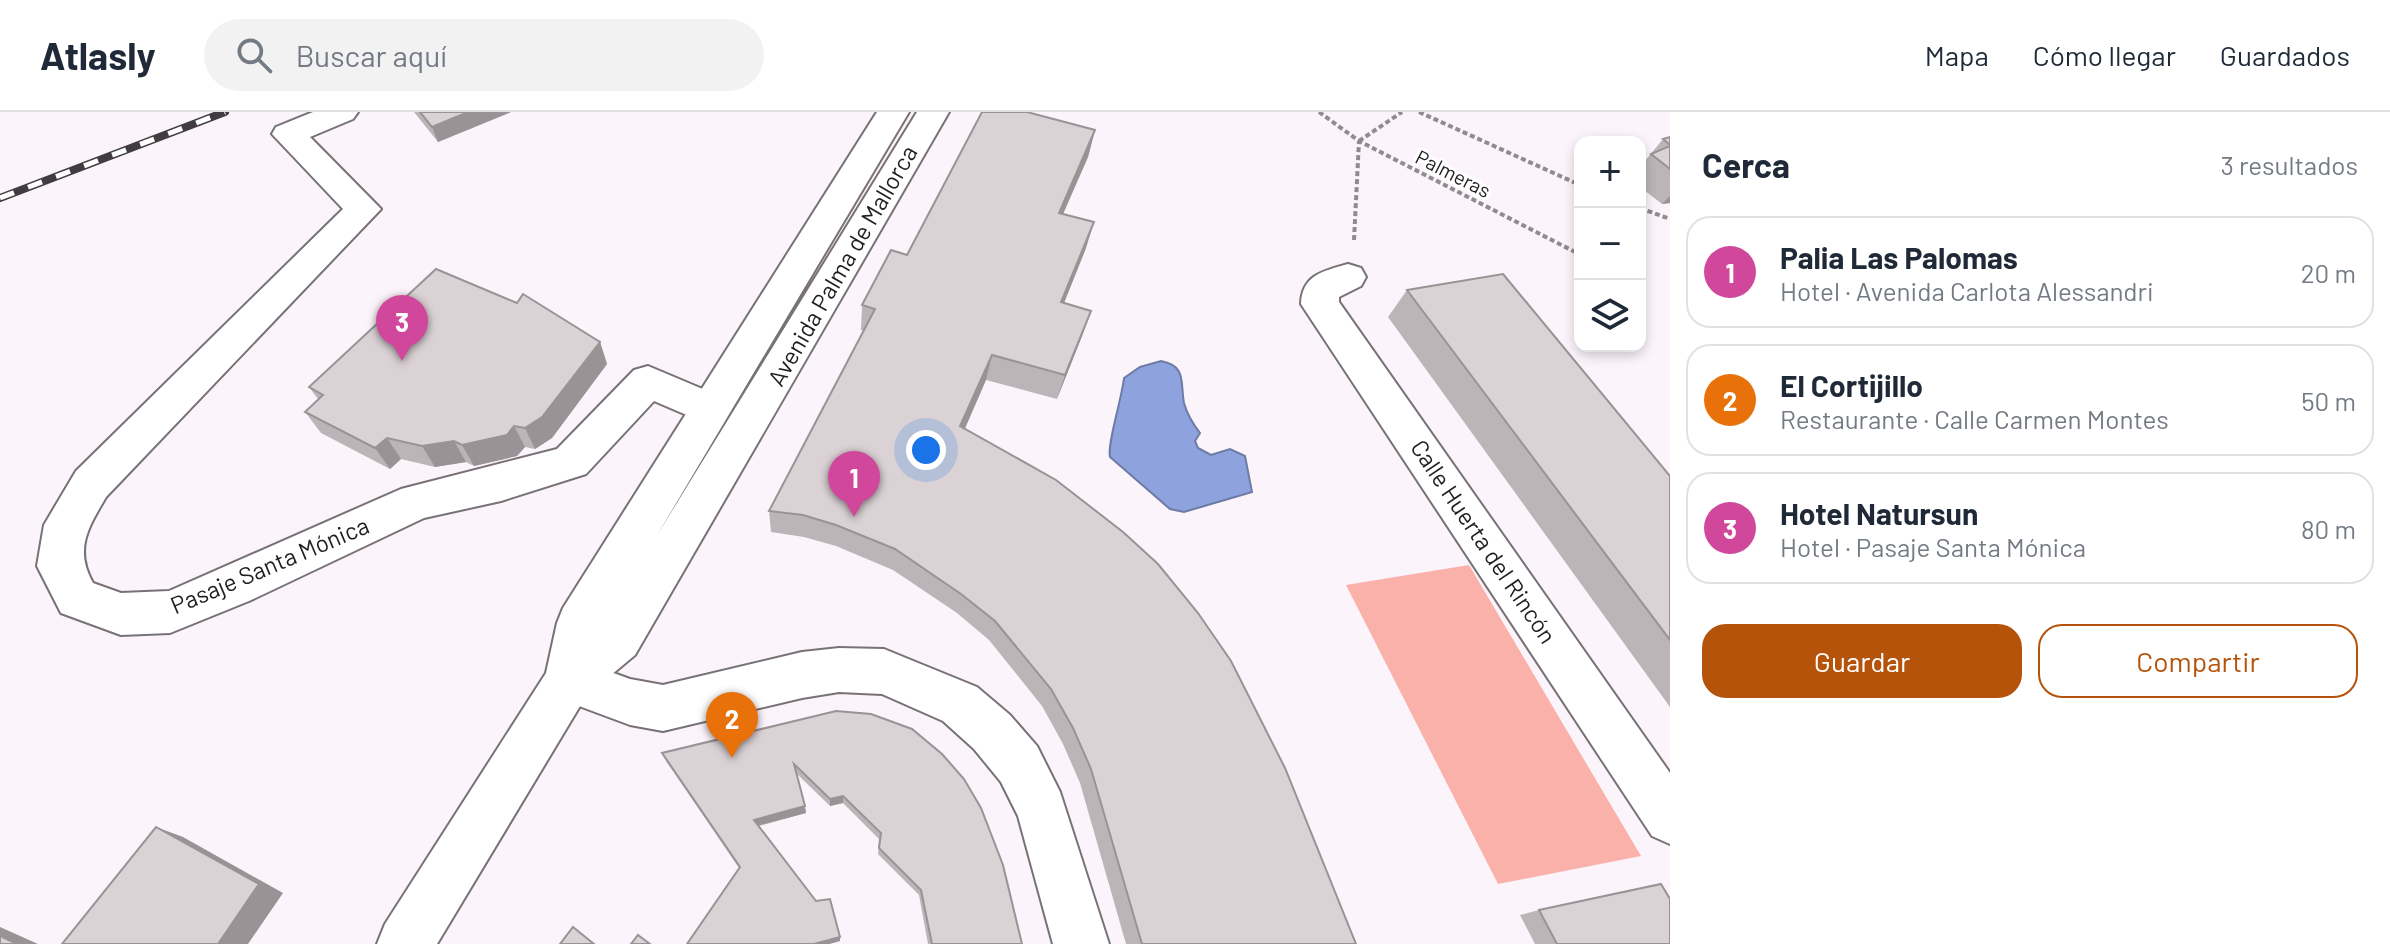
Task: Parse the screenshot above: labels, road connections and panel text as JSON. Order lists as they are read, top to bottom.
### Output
{
  "streets": {
    "street": ["Avenida Palma de Mallorca", "Calle Huerta del Rincón", "Pasaje Santa Mónica"],
    "path": ["Palmeras"]
  },
  "crossings": [
    ["Avenida Palma de Mallorca", "Pasaje Santa Mónica"]
  ],
  "page": {
    "header": "Atlasly",
    "search": "Buscar aquí",
    "nav": ["Mapa", "Cómo llegar", "Guardados"],
    "heading": ["Cerca", "3 resultados"],
    "map_buttons": ["+", "−"],
    "list": [
      {
        "mark": "1",
        "name": "Palia Las Palomas",
        "note": "Hotel · Avenida Carlota Alessandri",
        "value": "20 m"
      },
      {
        "mark": "2",
        "name": "El Cortijillo",
        "note": "Restaurante · Calle Carmen Montes",
        "value": "50 m"
      },
      {
        "mark": "3",
        "name": "Hotel Natursun",
        "note": "Hotel · Pasaje Santa Mónica",
        "value": "80 m"
      }
    ],
    "pins": ["3", "1", "2"],
    "buttons": ["Guardar", "Compartir"]
  }
}
